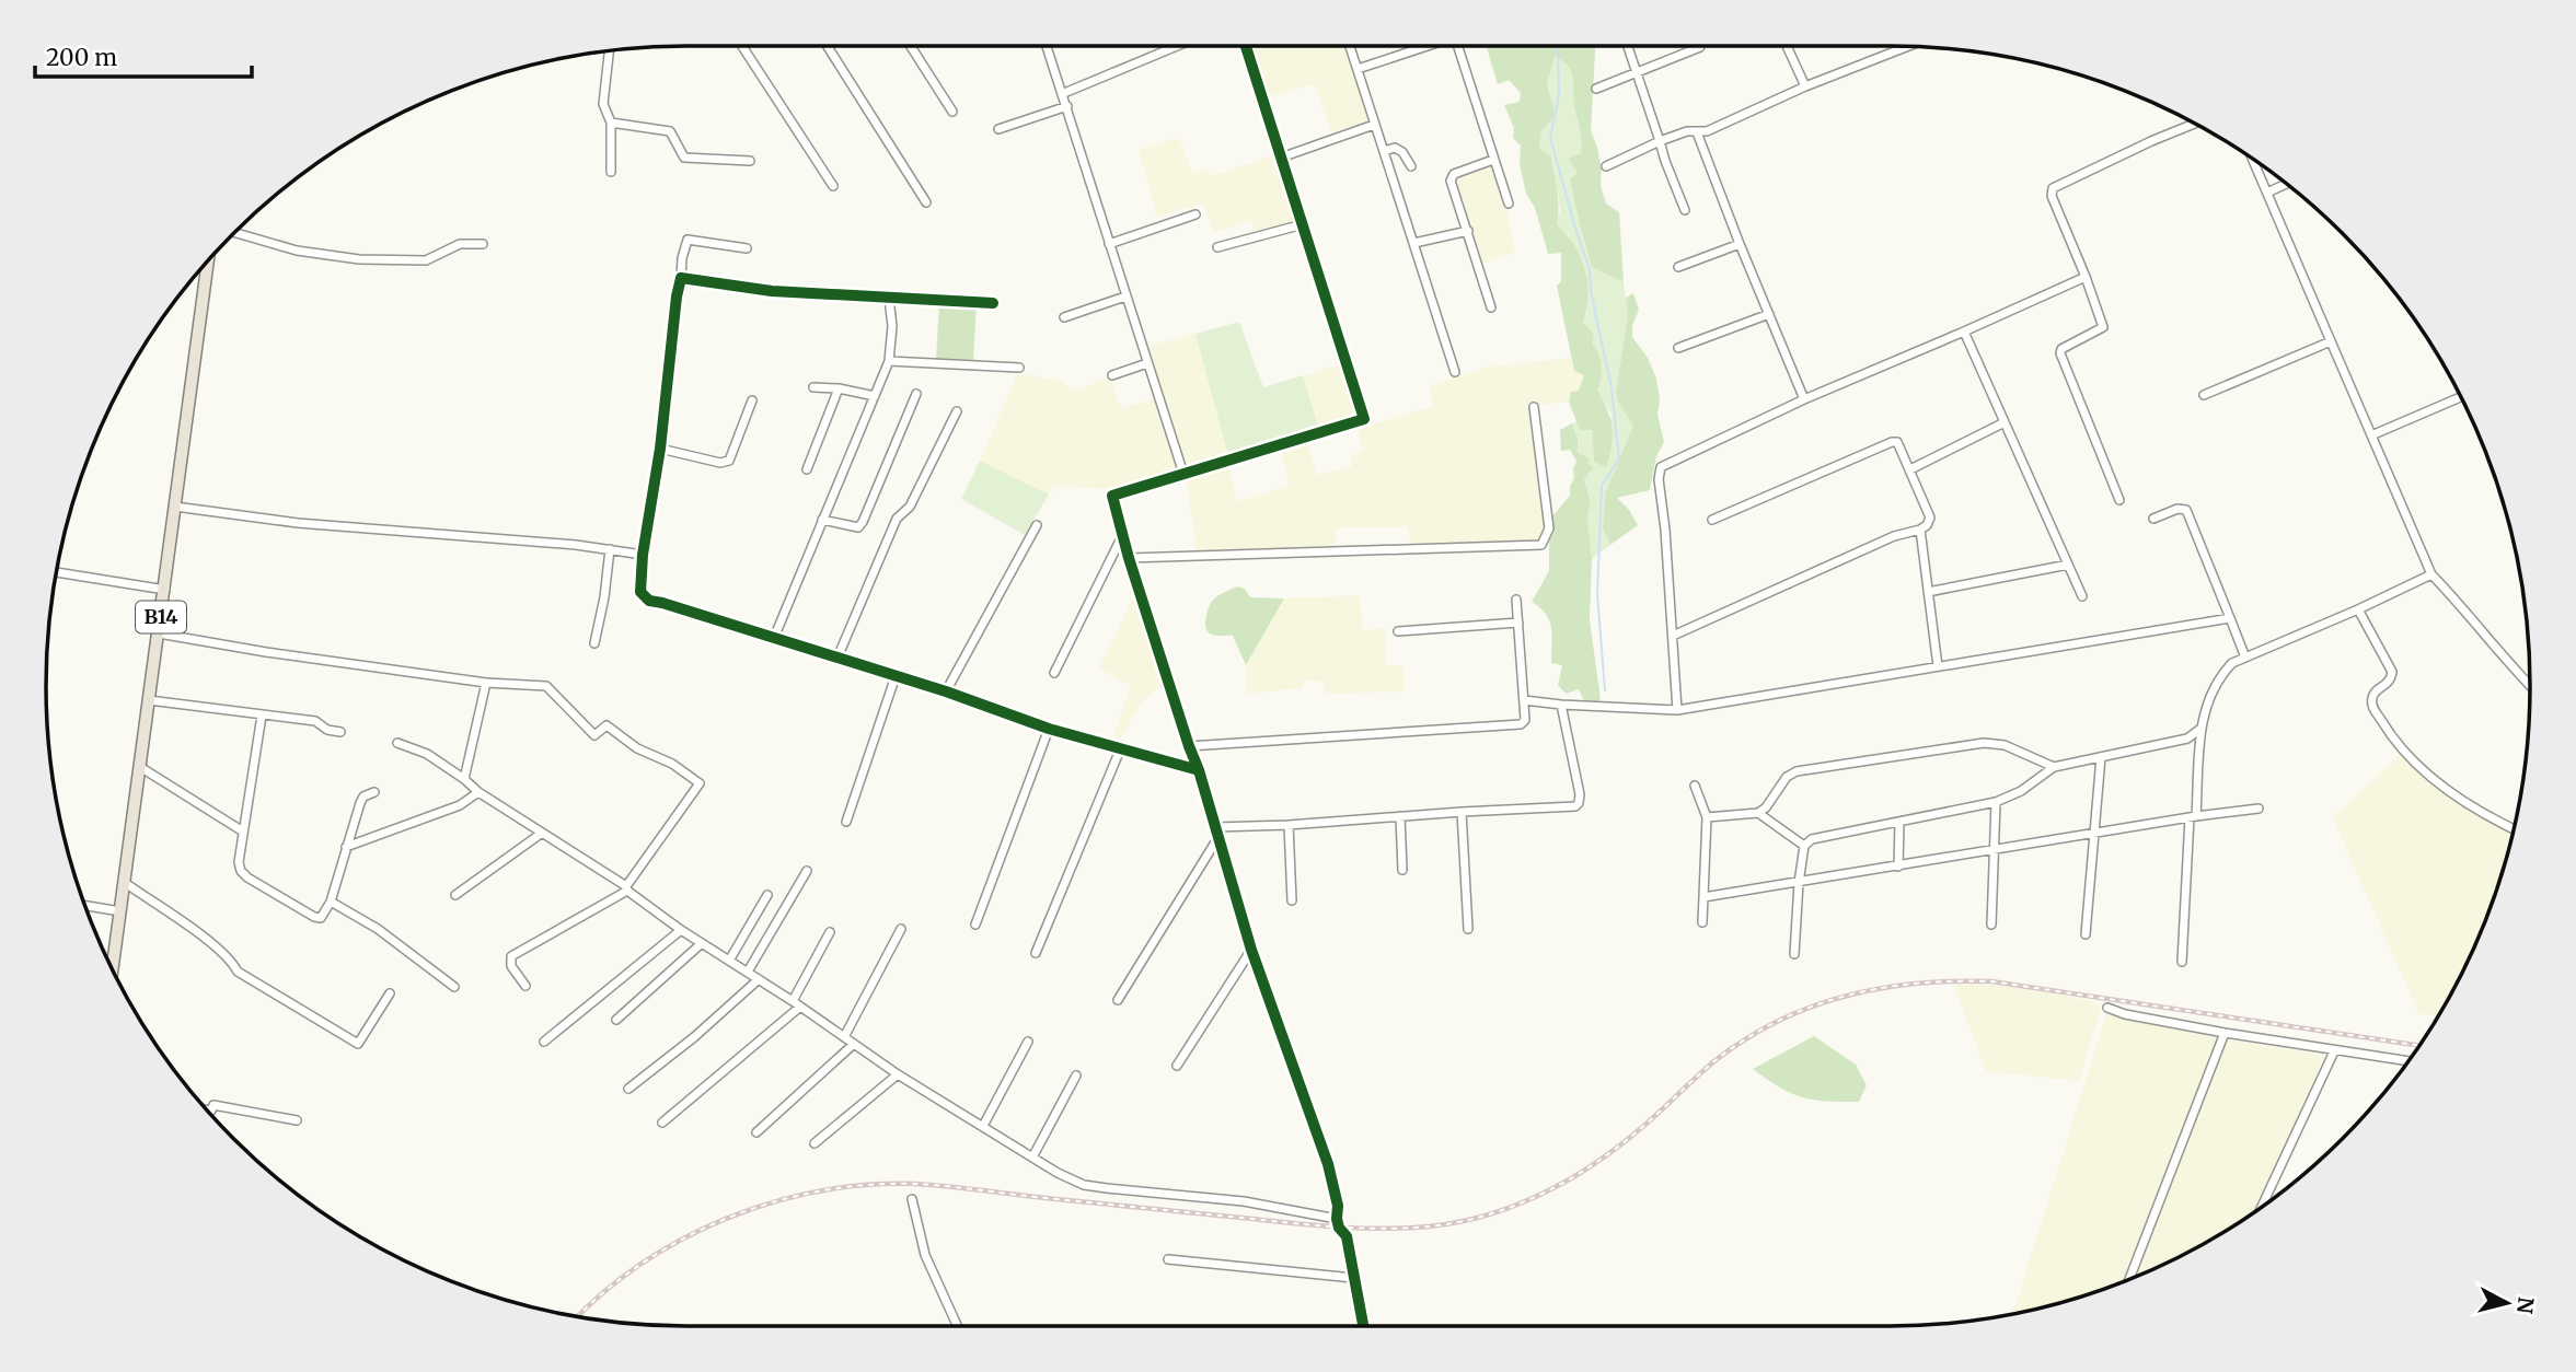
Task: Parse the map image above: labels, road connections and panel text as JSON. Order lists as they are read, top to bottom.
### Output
{
  "streets": {
    "highway": ["B14"]
  },
  "scale_bar": "200 m",
  "north": "right"
}
